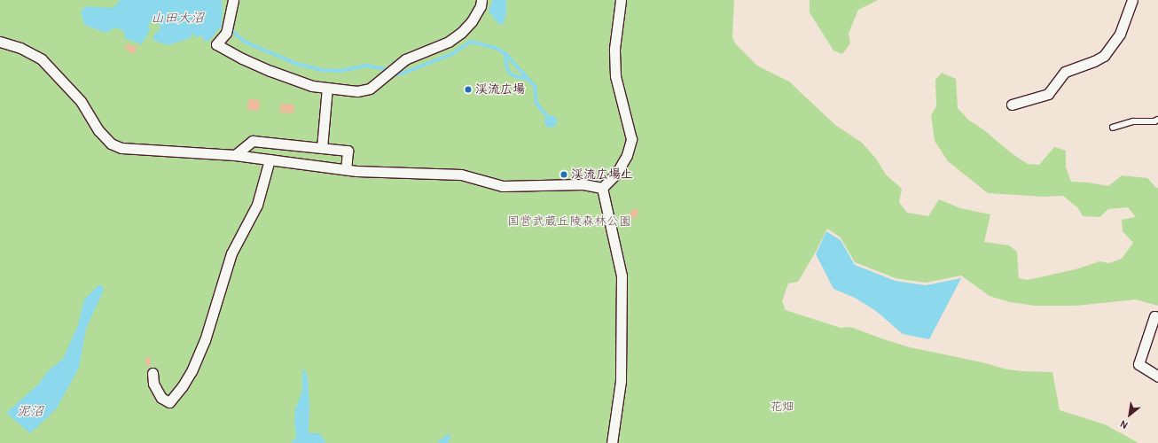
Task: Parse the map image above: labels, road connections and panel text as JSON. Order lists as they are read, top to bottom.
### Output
{
  "water": ["山田大沼", "泥沼"],
  "parks": ["国営武蔵丘陵森林公園", "花畑"],
  "places": ["渓流広場", "渓流広場上"],
  "north": "bottom left"
}
